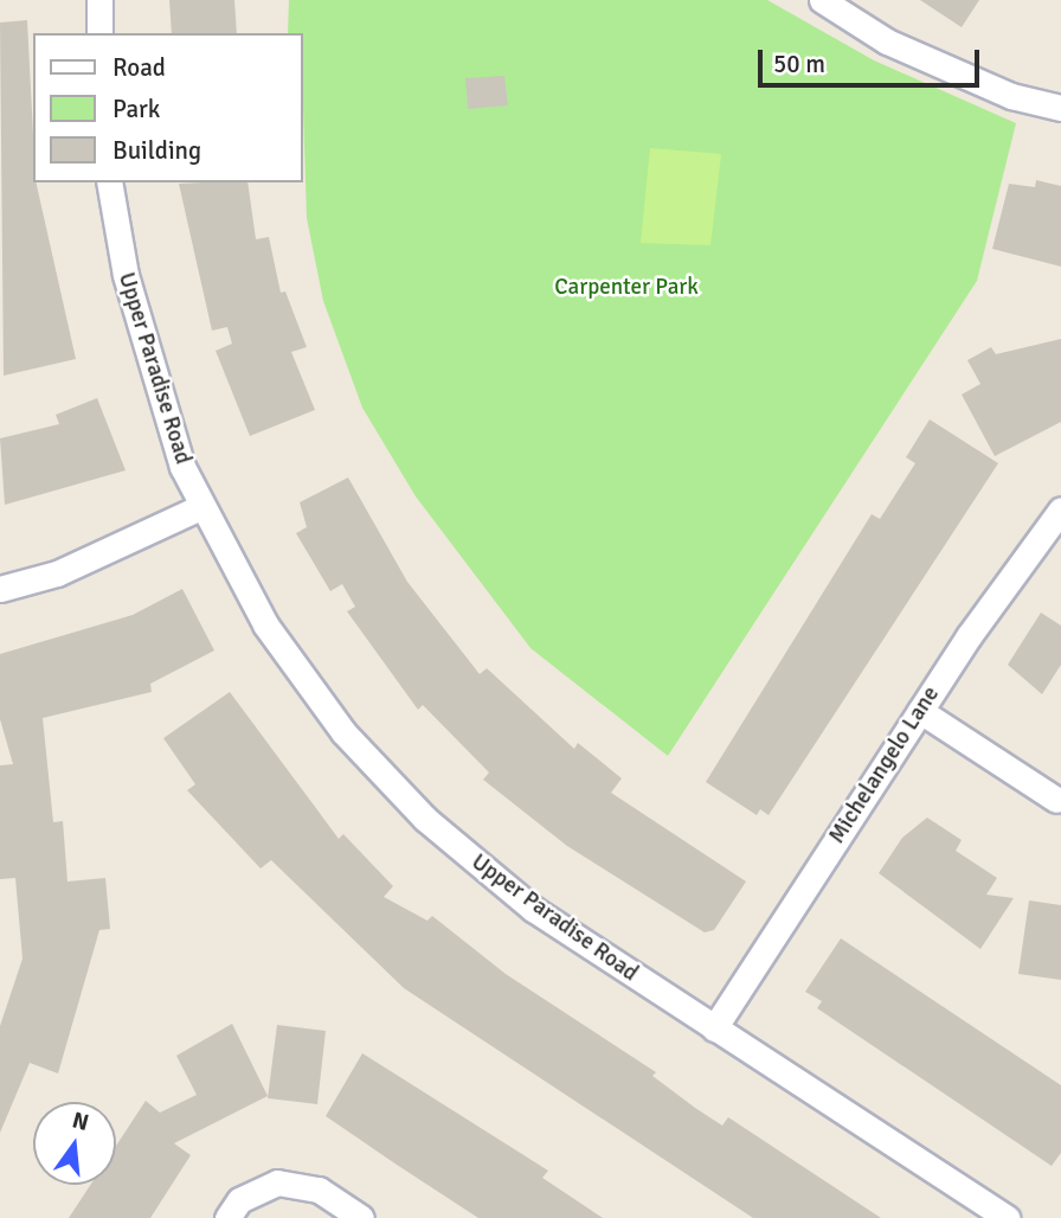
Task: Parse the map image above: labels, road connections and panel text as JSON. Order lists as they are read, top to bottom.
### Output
{
  "streets": {
    "street": ["Upper Paradise Road", "Michelangelo Lane"]
  },
  "crossings": [
    ["Upper Paradise Road", "Michelangelo Lane"]
  ],
  "parks": ["Carpenter Park"],
  "legend": ["Road", "Park", "Building"],
  "scale_bar": "50 m",
  "north": "top"
}
